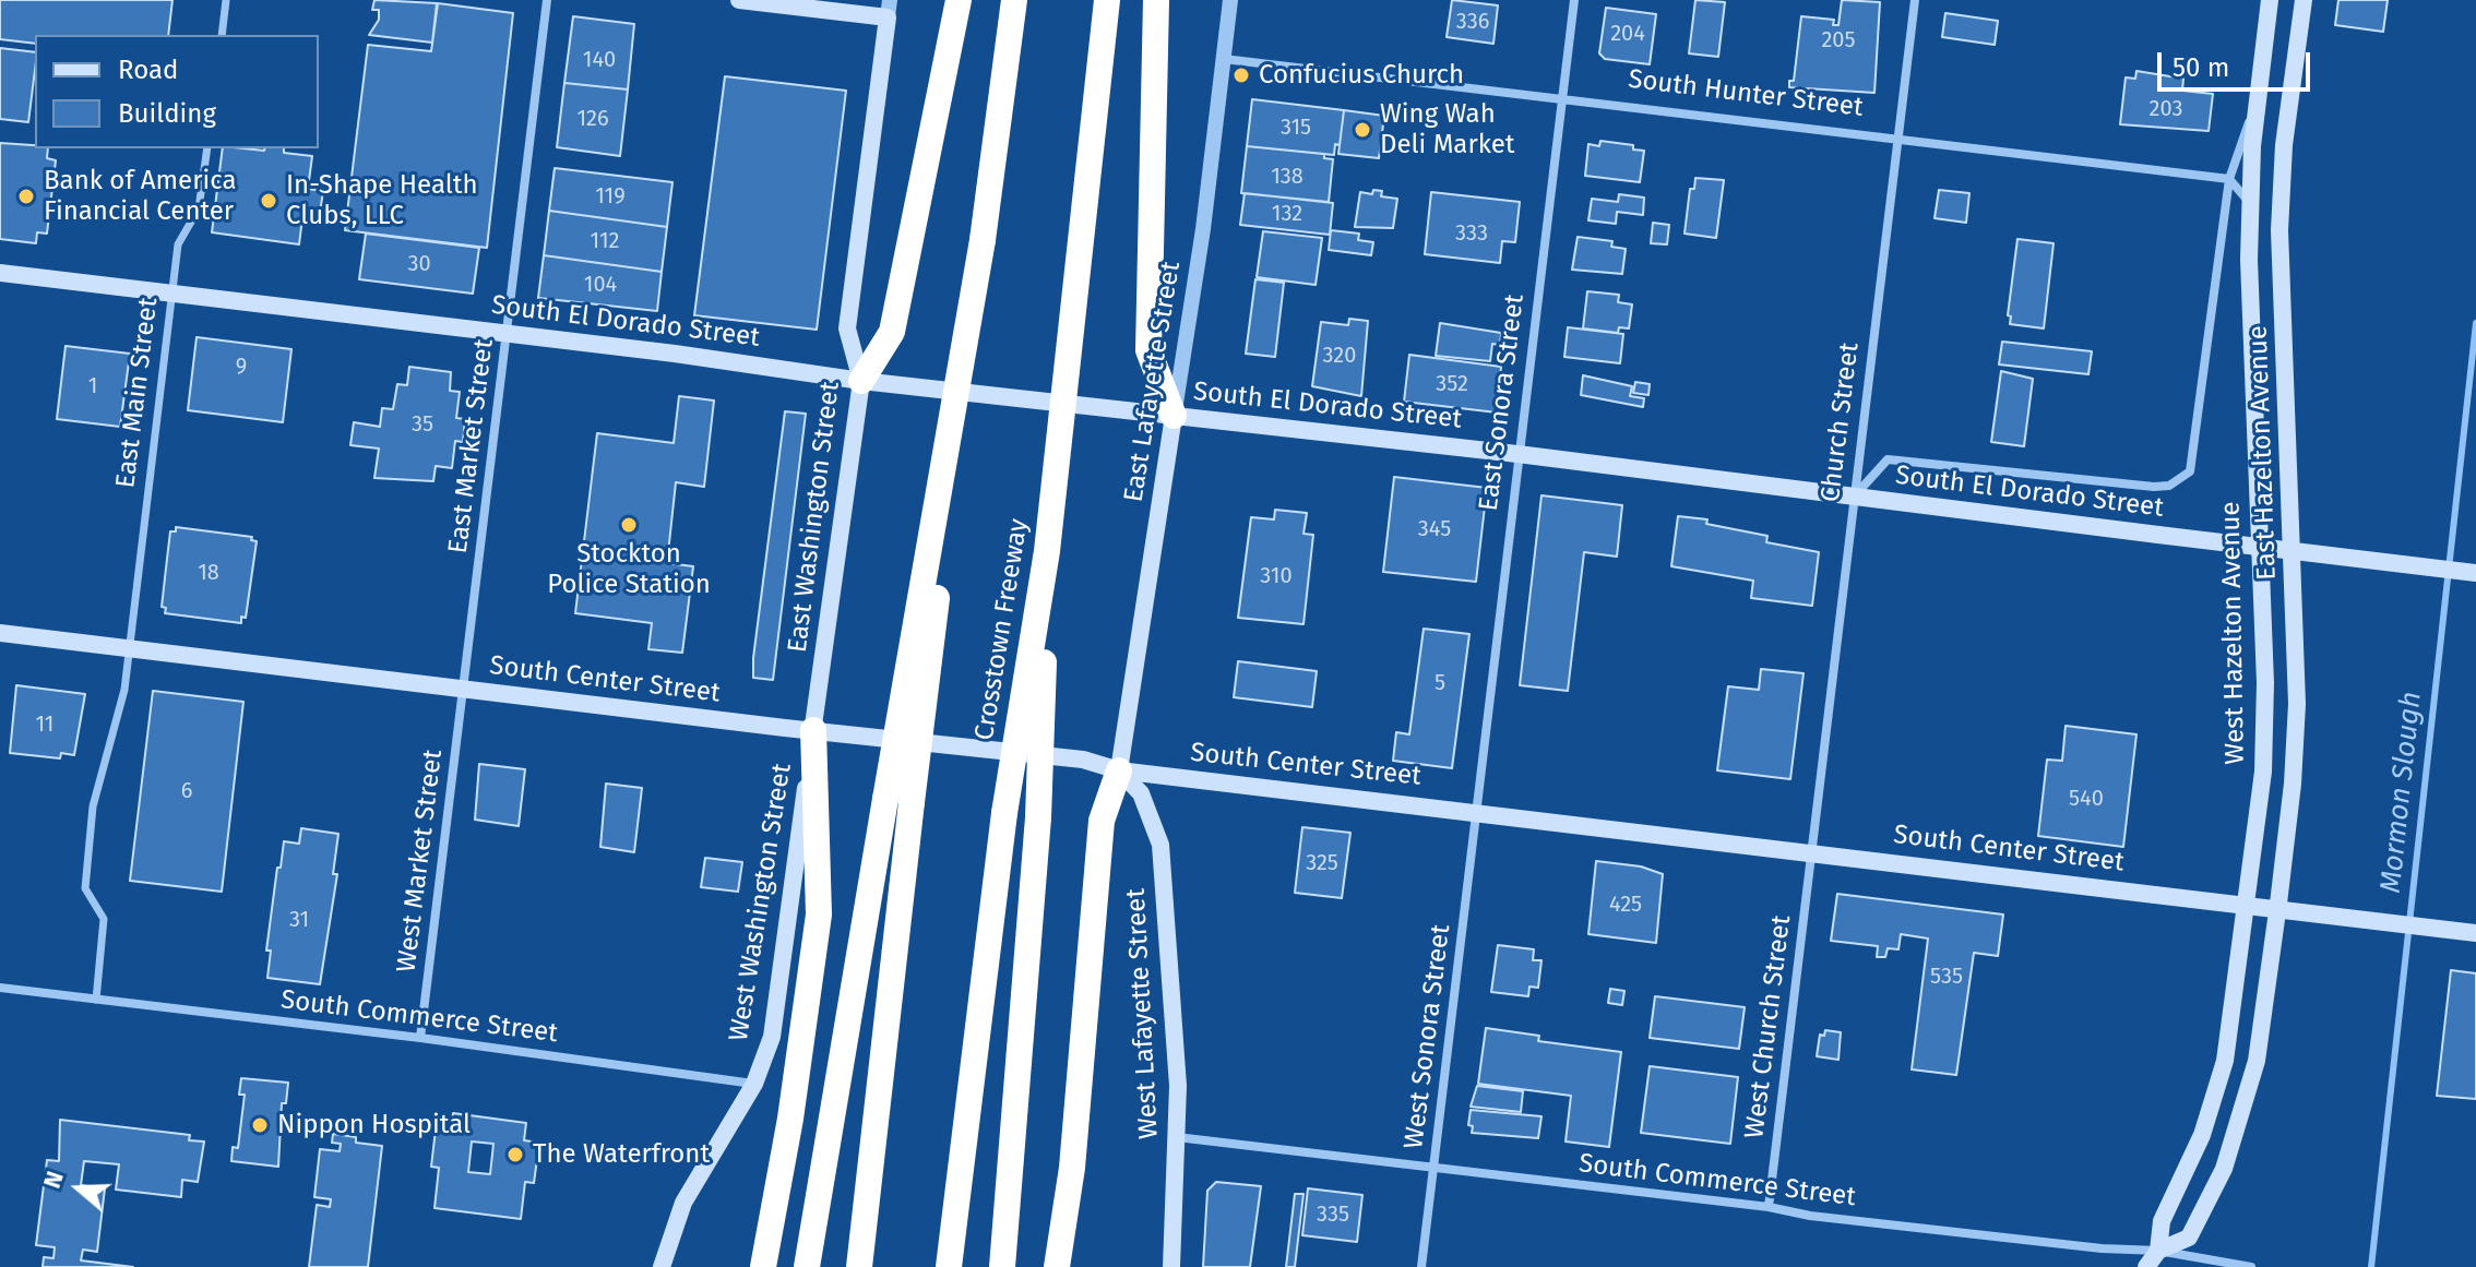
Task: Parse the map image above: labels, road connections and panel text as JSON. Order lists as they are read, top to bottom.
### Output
{
  "streets": {
    "highway": ["Crosstown Freeway"],
    "main road": [
      "South El Dorado Street",
      "East Lafayette Street",
      "East Hazelton Avenue",
      "East Washington Street",
      "West Hazelton Avenue",
      "South Center Street",
      "West Washington Street",
      "West Lafayette Street"
    ],
    "street": [
      "South Hunter Street",
      "East Main Street",
      "East Sonora Street",
      "Church Street",
      "East Market Street",
      "West Market Street",
      "South Commerce Street",
      "West Church Street",
      "West Sonora Street"
    ]
  },
  "crossings": [
    ["South Hunter Street", "East Lafayette Street"],
    ["South Hunter Street", "East Sonora Street"],
    ["South Hunter Street", "Church Street"],
    ["South Hunter Street", "East Hazelton Avenue"],
    ["South El Dorado Street", "East Lafayette Street"],
    ["South El Dorado Street", "East Main Street"],
    ["South El Dorado Street", "East Sonora Street"],
    ["South El Dorado Street", "Church Street"],
    ["South El Dorado Street", "East Market Street"],
    ["South El Dorado Street", "East Hazelton Avenue"],
    ["South El Dorado Street", "East Washington Street"],
    ["East Lafayette Street", "South Center Street"],
    ["East Lafayette Street", "West Lafayette Street"],
    ["East Main Street", "South Center Street"],
    ["East Main Street", "South Commerce Street"],
    ["East Sonora Street", "South Center Street"],
    ["East Sonora Street", "West Sonora Street"],
    ["Church Street", "East Hazelton Avenue"],
    ["Church Street", "South Center Street"],
    ["Church Street", "West Church Street"],
    ["East Market Street", "South Center Street"],
    ["East Market Street", "West Market Street"],
    ["East Hazelton Avenue", "West Hazelton Avenue"],
    ["East Washington Street", "South Center Street"],
    ["East Washington Street", "West Washington Street"],
    ["West Hazelton Avenue", "South Commerce Street"],
    ["South Center Street", "West Market Street"],
    ["South Center Street", "West Washington Street"],
    ["South Center Street", "West Lafayette Street"],
    ["South Center Street", "West Church Street"],
    ["South Center Street", "West Sonora Street"],
    ["West Market Street", "South Commerce Street"],
    ["West Washington Street", "South Commerce Street"],
    ["West Lafayette Street", "South Commerce Street"],
    ["South Commerce Street", "West Church Street"],
    ["South Commerce Street", "West Sonora Street"]
  ],
  "water": ["Mormon Slough"],
  "places": [
    "Confucius Church",
    "Wing Wah Deli Market",
    "Bank of America Financial Center",
    "In-Shape Health Clubs, LLC",
    "Stockton Police Station",
    "Nippon Hospital",
    "The Waterfront"
  ],
  "house_numbers": [
    "336",
    "204",
    "205",
    "140",
    "203",
    "126",
    "315",
    "138",
    "119",
    "132",
    "333",
    "112",
    "30",
    "104",
    "320",
    "9",
    "352",
    "1",
    "35",
    "345",
    "18",
    "310",
    "5",
    "11",
    "6",
    "540",
    "325",
    "425",
    "31",
    "535",
    "335"
  ],
  "legend": ["Road", "Building"],
  "scale_bar": "50 m",
  "north": "left"
}
